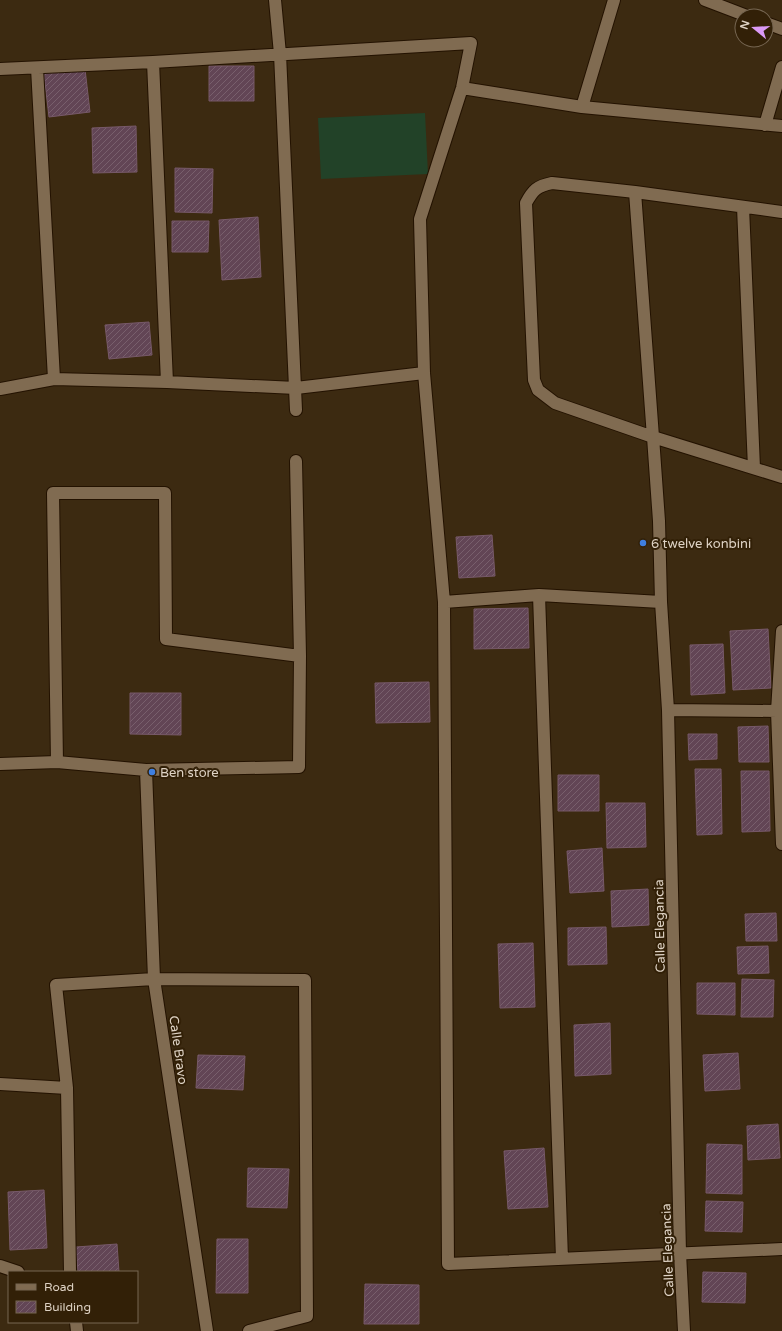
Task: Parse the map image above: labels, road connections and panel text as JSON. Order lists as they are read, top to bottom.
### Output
{
  "streets": {
    "street": ["Calle Elegancia", "Calle Bravo"]
  },
  "places": ["6 twelve konbini", "Ben store"],
  "legend": ["Road", "Building"],
  "north": "left"
}
